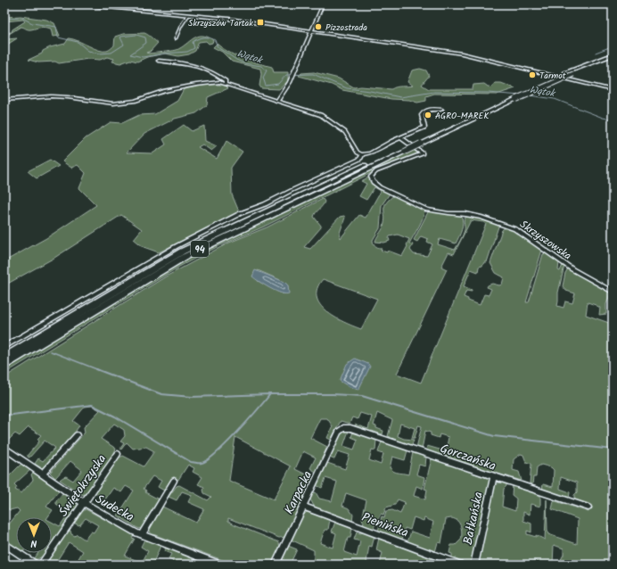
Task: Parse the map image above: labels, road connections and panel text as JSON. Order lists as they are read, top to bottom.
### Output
{
  "streets": {
    "main road": ["94"],
    "street": [
      "Skrzyszowska",
      "Gorczańska",
      "Świętokrzyska",
      "Karpacka",
      "Sudecka",
      "Bałkańska",
      "Pienińska"
    ]
  },
  "crossings": [
    ["Gorczańska", "Karpacka"],
    ["Gorczańska", "Bałkańska"],
    ["Świętokrzyska", "Sudecka"],
    ["Karpacka", "Pienińska"]
  ],
  "water": ["Wątok"],
  "places": {
    "transit": ["Skrzyszów Tartak"],
    "other": ["Pizzostrada", "Tarmot", "AGRO-MAREK"]
  },
  "north": "bottom"
}
